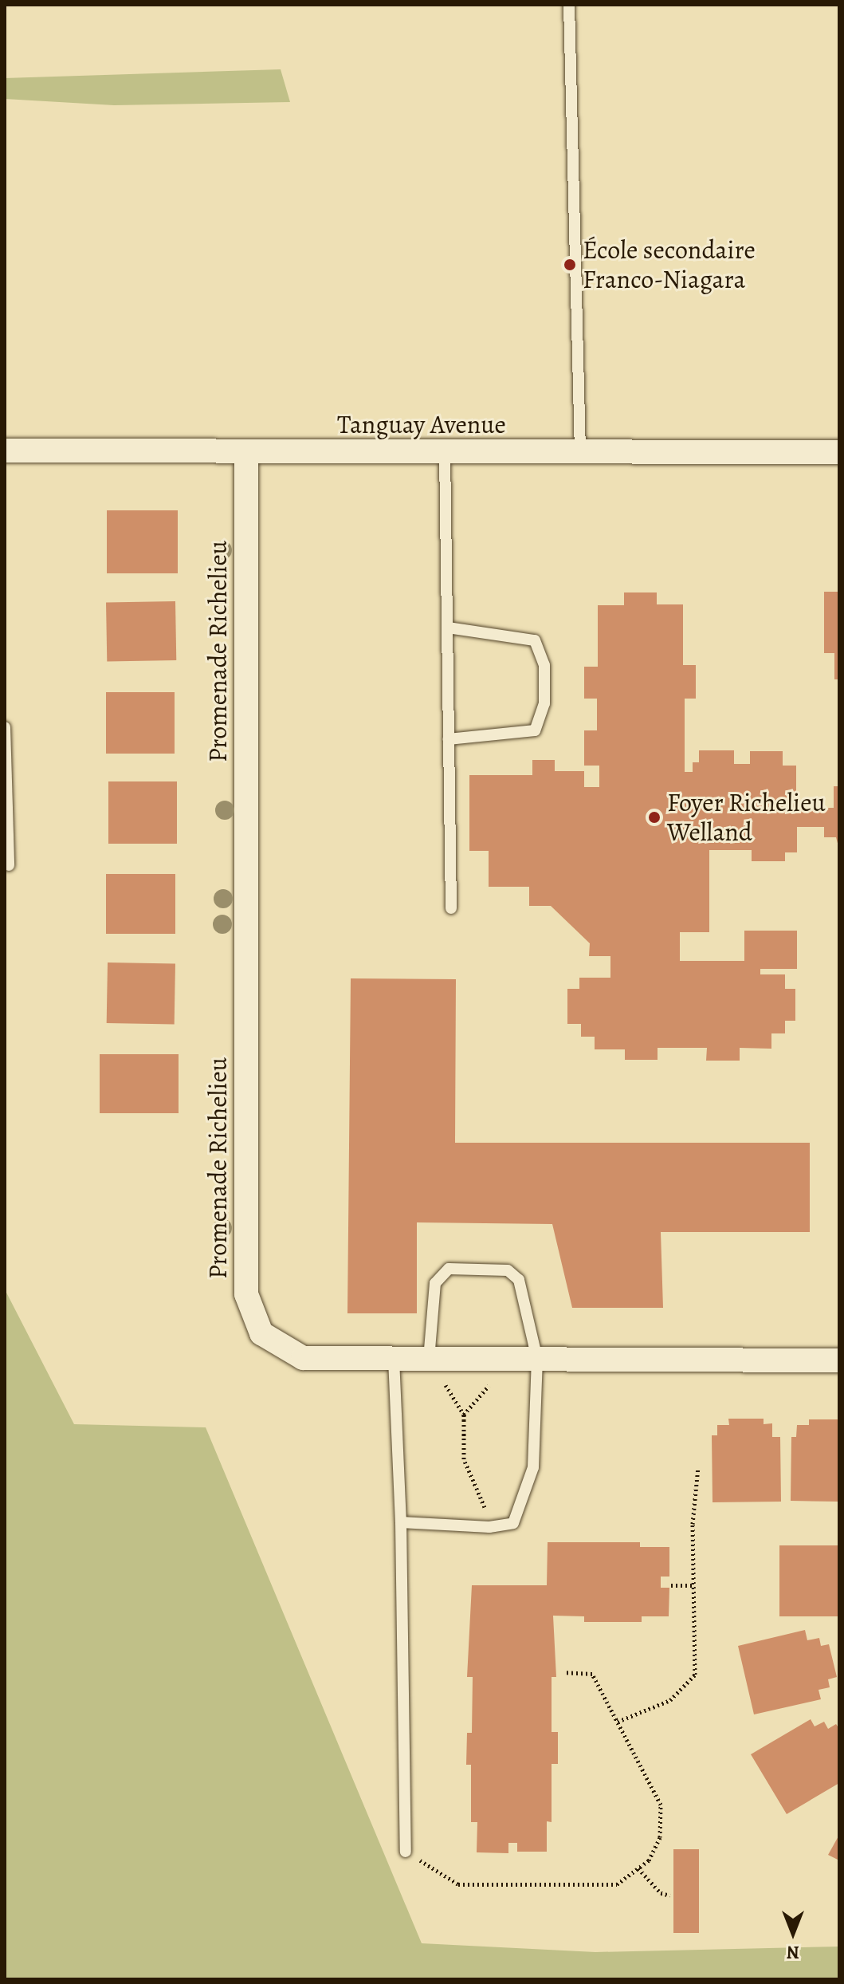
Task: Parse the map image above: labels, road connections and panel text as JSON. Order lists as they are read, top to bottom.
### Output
{
  "streets": {
    "street": ["Tanguay Avenue", "Promenade Richelieu"]
  },
  "crossings": [
    ["Tanguay Avenue", "Promenade Richelieu"]
  ],
  "places": ["École secondaire Franco-Niagara", "Foyer Richelieu Welland"],
  "north": "bottom"
}
